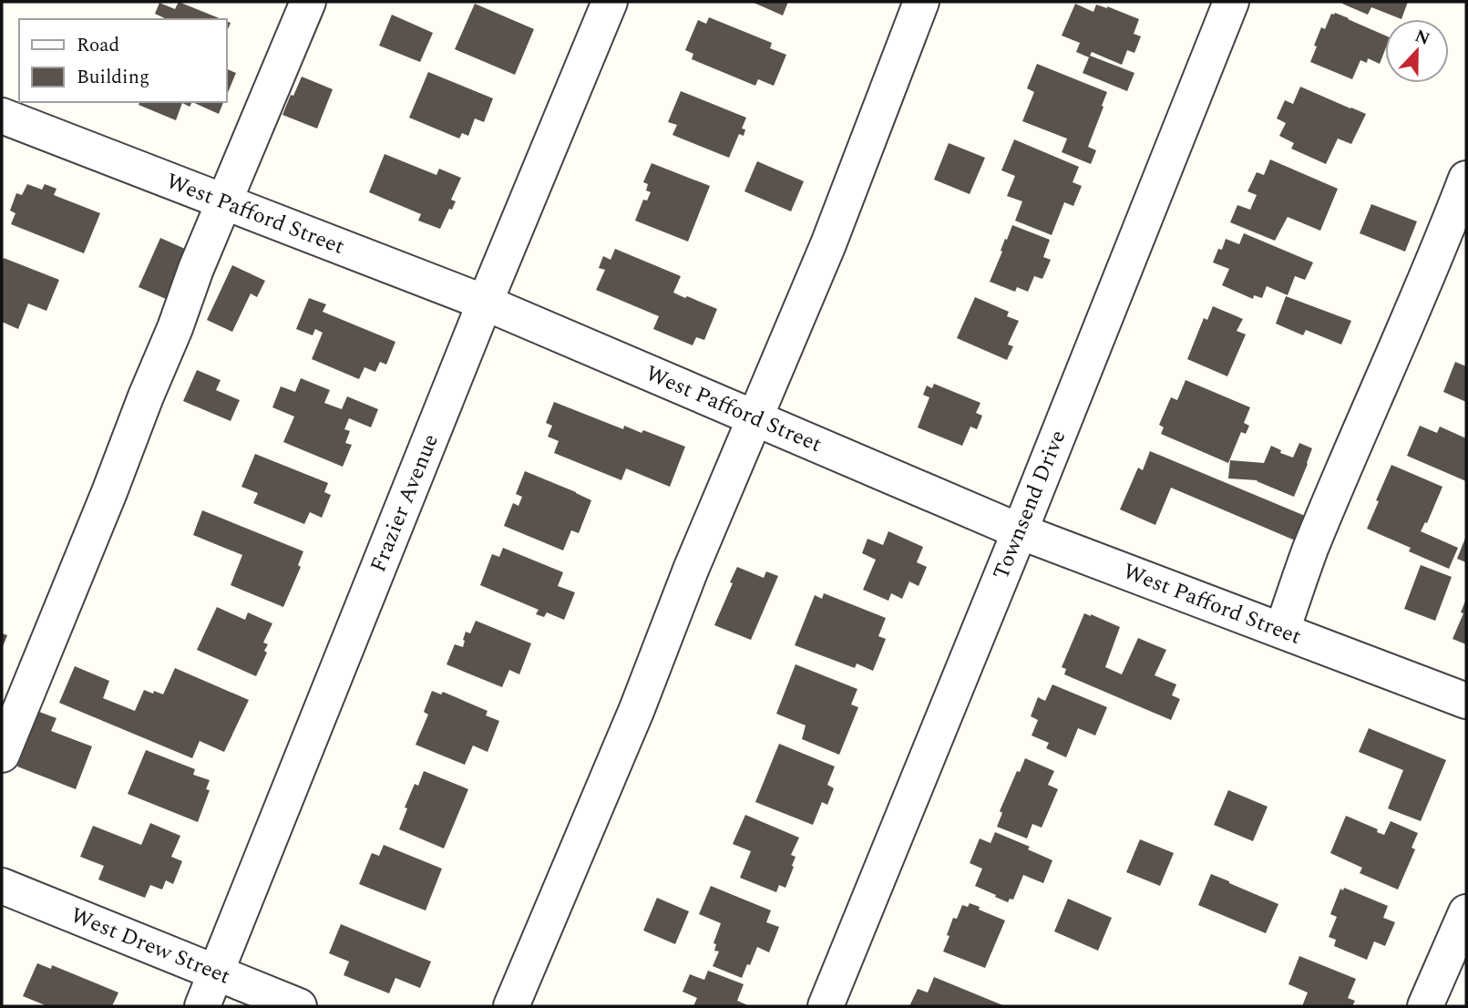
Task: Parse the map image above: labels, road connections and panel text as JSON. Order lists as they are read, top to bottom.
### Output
{
  "streets": {
    "street": [
      "West Pafford Street",
      "Frazier Avenue",
      "Townsend Drive",
      "West Drew Street"
    ]
  },
  "crossings": [
    ["West Pafford Street", "Frazier Avenue"],
    ["West Pafford Street", "Townsend Drive"],
    ["Frazier Avenue", "West Drew Street"]
  ],
  "legend": ["Road", "Building"],
  "north": "top"
}
